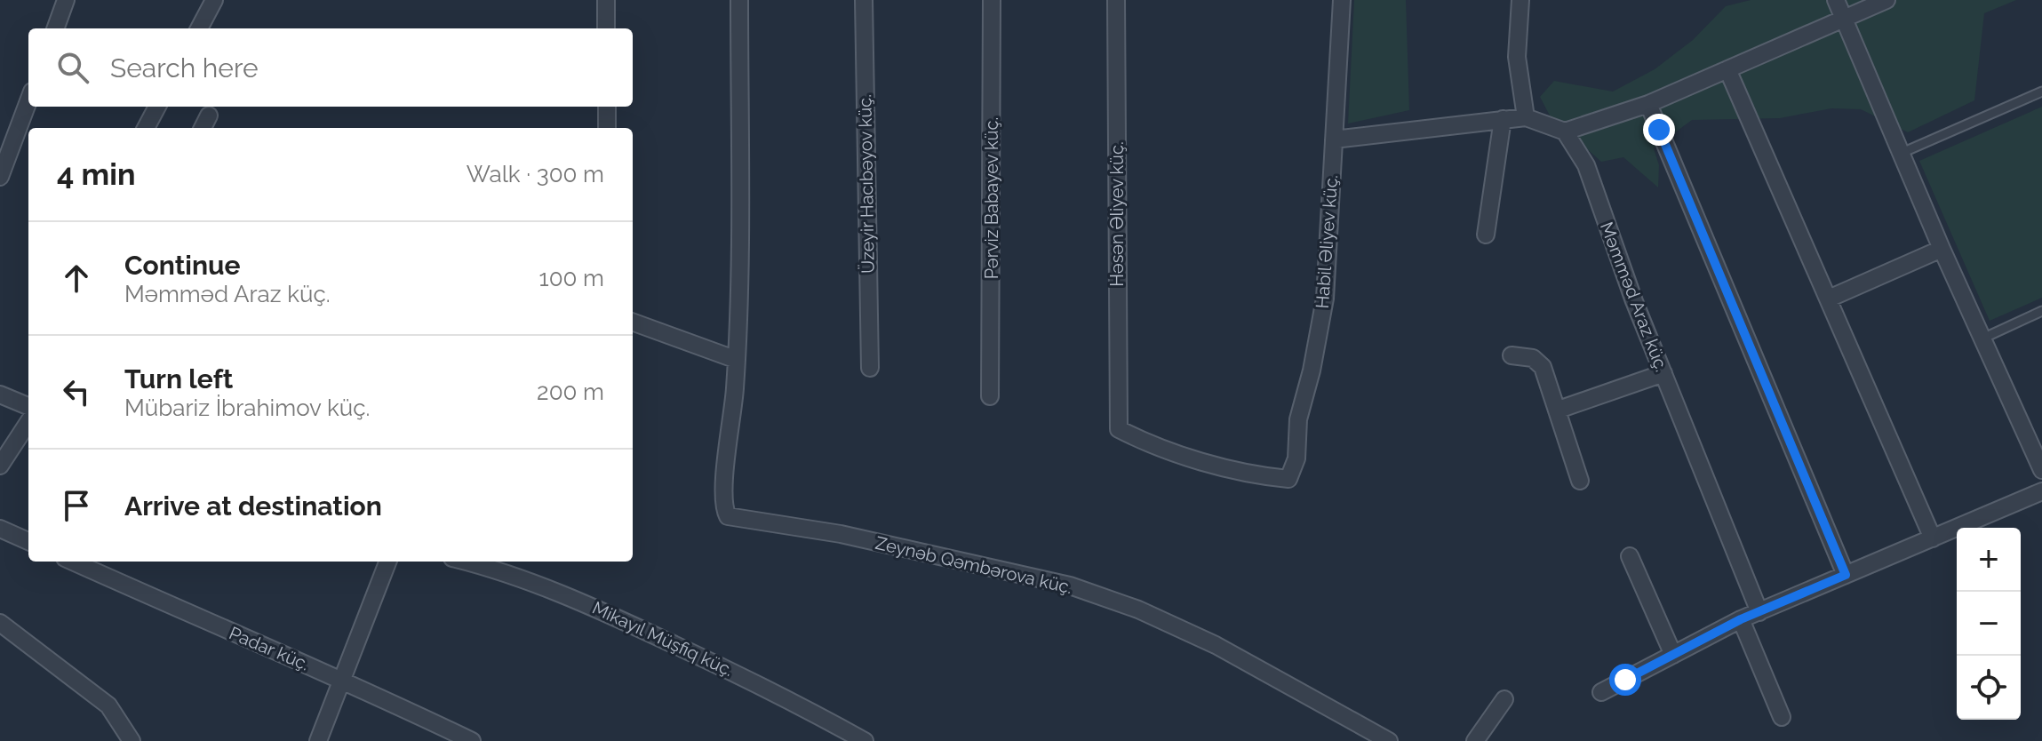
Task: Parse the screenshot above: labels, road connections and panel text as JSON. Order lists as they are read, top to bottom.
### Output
{
  "streets": {
    "street": [
      "Üzeyir Hacıbəyov küç.",
      "Pərviz Babayev küç.",
      "Həsən Əliyev küç.",
      "Habil Əliyev küç.",
      "Məmməd Araz küç.",
      "Zeynəb Qəmbərova küç.",
      "Mikayıl Müşfiq küç.",
      "Padar küç."
    ]
  },
  "crossings": [
    ["Həsən Əliyev küç.", "Habil Əliyev küç."]
  ],
  "page": {
    "search": "Search here",
    "heading": ["4 min", "Walk · 300 m"],
    "list": [
      ["Continue", "Məmməd Araz küç.", "100 m"],
      ["Turn left", "Mübariz İbrahimov küç.", "200 m"],
      "Arrive at destination"
    ],
    "map_buttons": ["+", "−"]
  }
}
